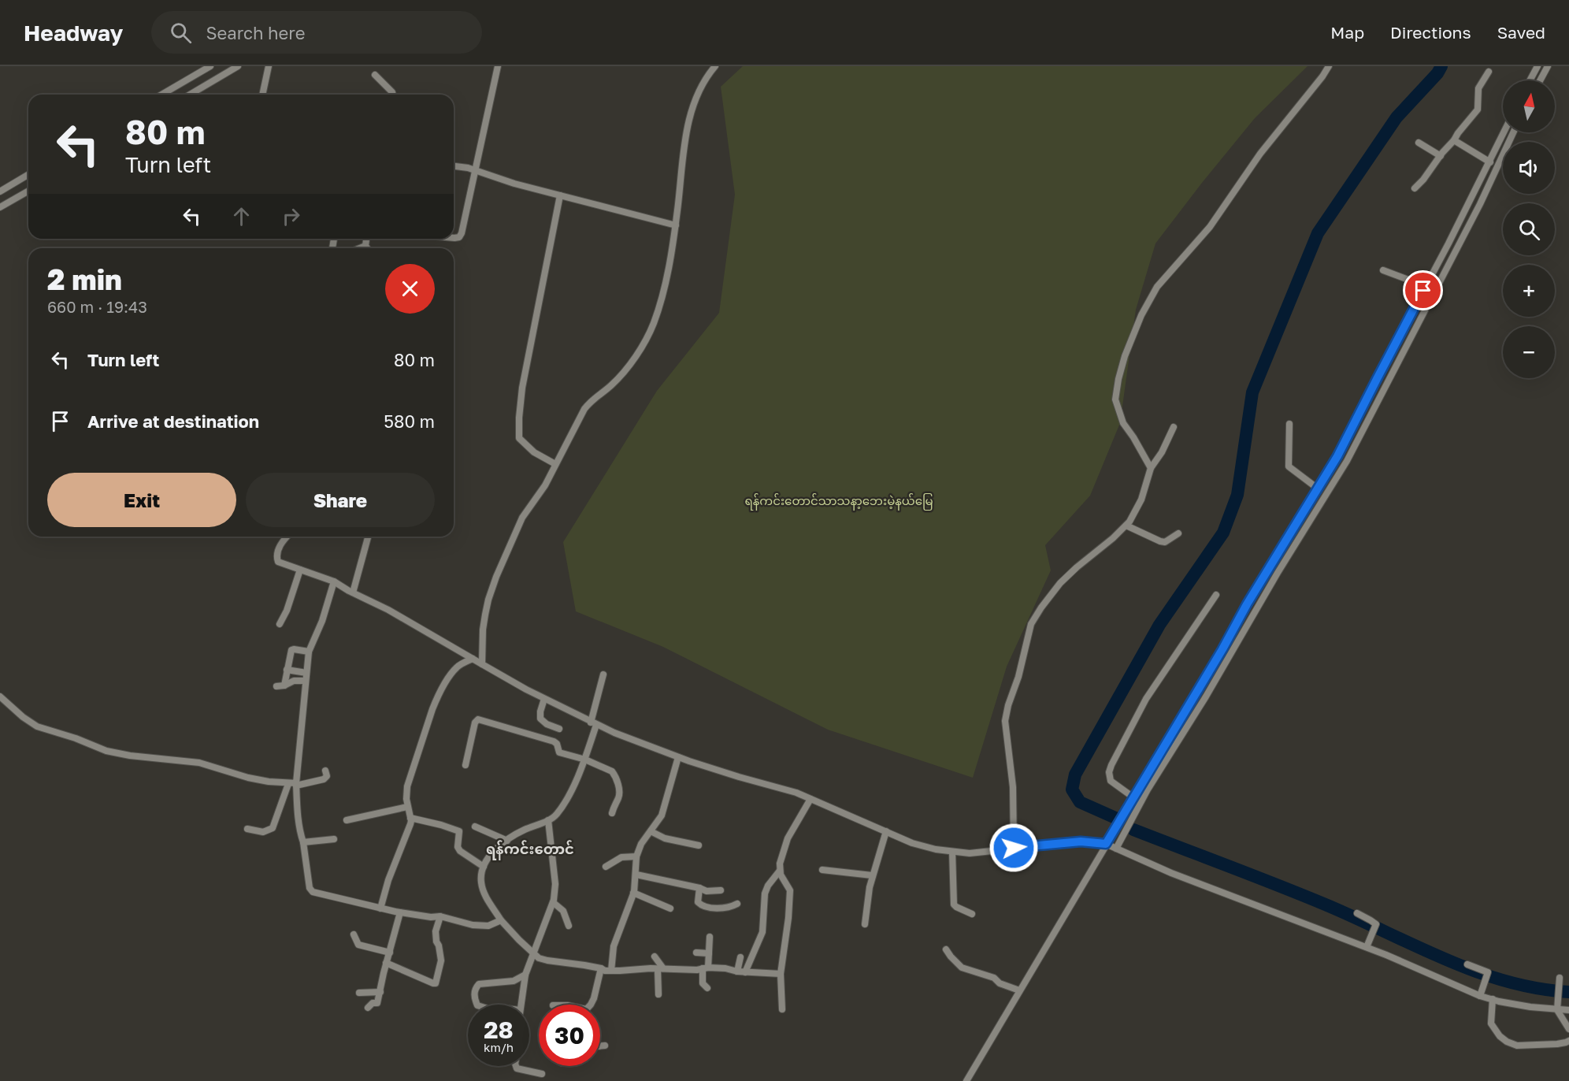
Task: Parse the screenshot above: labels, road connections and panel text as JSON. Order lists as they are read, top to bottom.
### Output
{
  "districts": ["ရန်ကင်းတောင်"],
  "parks": ["ရန်ကင်းတောင်သာသနာ့ဘေးမဲ့နယ်မြေ"],
  "north": "top",
  "page": {
    "header": "Headway",
    "search": "Search here",
    "nav": ["Map", "Directions", "Saved"],
    "map_buttons": ["+", "−"],
    "turn": ["80 m", "Turn left"],
    "heading": ["2 min", "660 m · 19:43"],
    "list": [
      {
        "name": "Turn left",
        "value": "80 m"
      },
      {
        "name": "Arrive at destination",
        "value": "580 m"
      }
    ],
    "buttons": ["Exit", "Share"],
    "speed": "28 km/h",
    "limit": "30"
  }
}
